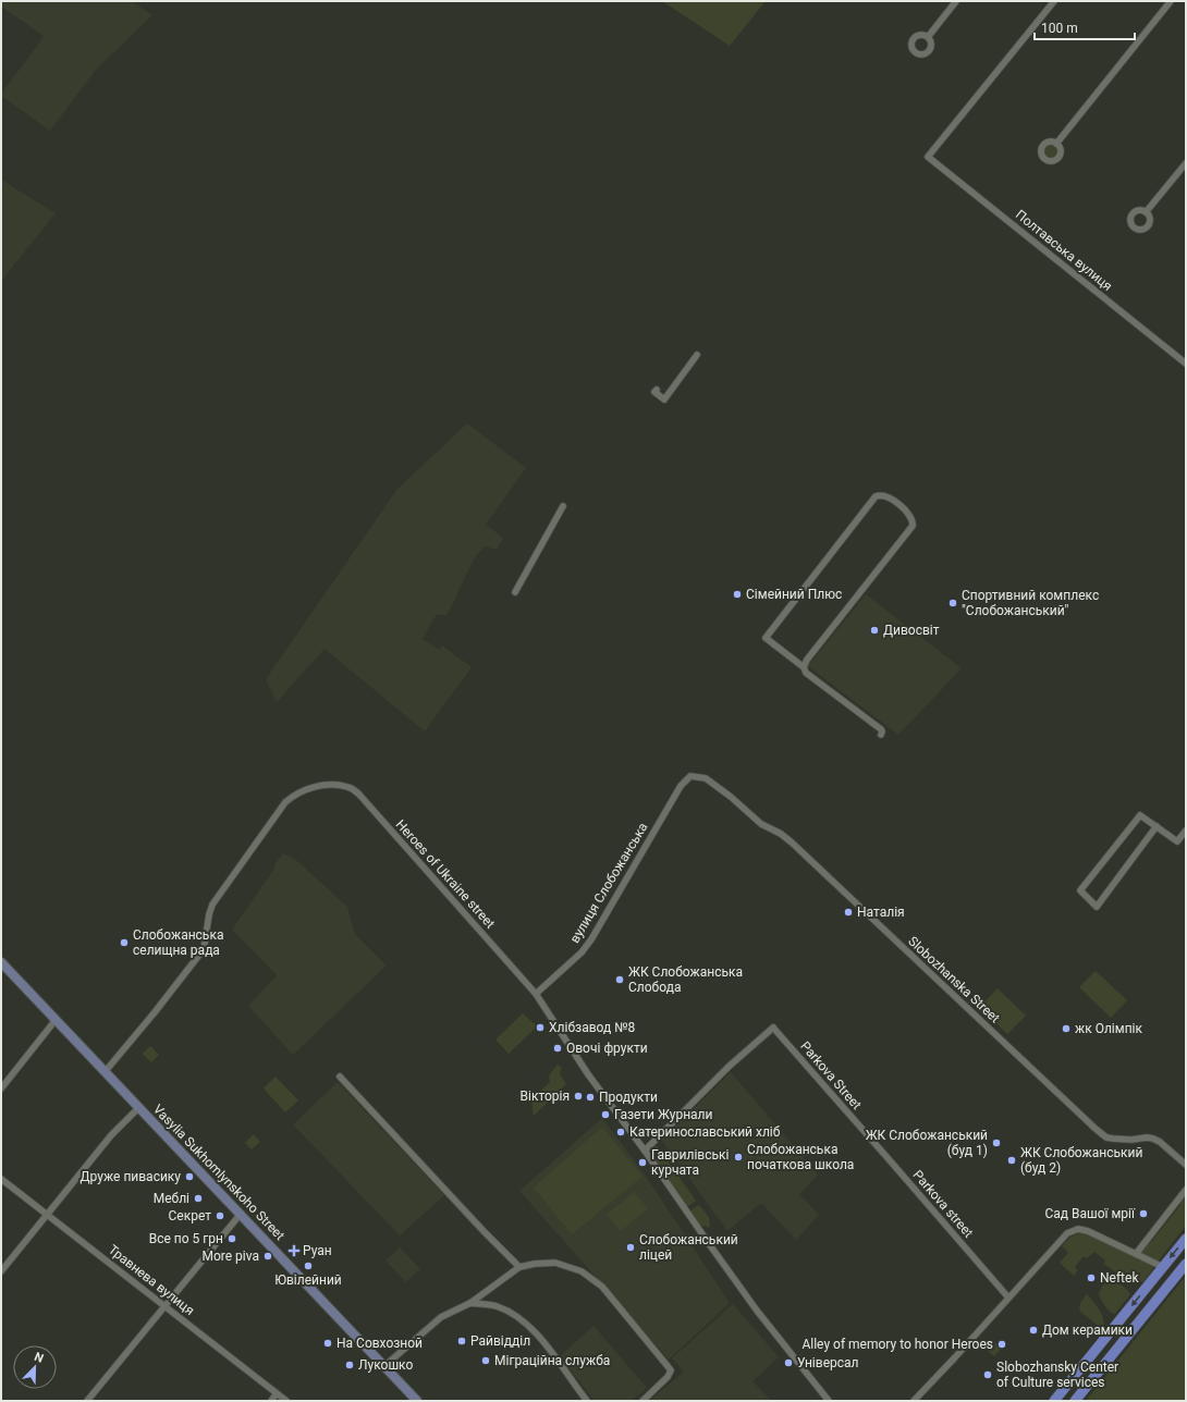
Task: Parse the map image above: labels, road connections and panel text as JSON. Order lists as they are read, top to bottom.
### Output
{
  "streets": {
    "main road": ["Vasylia Sukhomlynskoho Street"],
    "street": [
      "Полтавська вулиця",
      "Heroes of Ukraine street",
      "вулиця Слобожанська",
      "Slobozhanska Street",
      "Parkova street",
      "Травнева вулиця"
    ]
  },
  "crossings": [
    ["Heroes of Ukraine street", "вулиця Слобожанська"],
    ["Heroes of Ukraine street", "Vasylia Sukhomlynskoho Street"],
    ["Heroes of Ukraine street", "Parkova street"],
    ["вулиця Слобожанська", "Slobozhanska Street"]
  ],
  "places": {
    "other": [
      "Сімейний Плюс",
      "Спортивний комплекс \"Слобожанський\"",
      "Дивосвіт",
      "Наталія",
      "Слобожанська селищна рада",
      "ЖК Слобожанська Слобода",
      "Хлібзавод №8",
      "жк Олімпік",
      "Овочі фрукти",
      "Вікторія",
      "Продукти",
      "Газети Журнали",
      "Катеринославський хліб",
      "ЖК Слобожанський (буд 1)",
      "Cлобожанська початкова школа",
      "ЖК Слобожанський (буд 2)",
      "Гаврилівські курчата",
      "Друже пивасику",
      "Меблі",
      "Сад Вашої мрії",
      "Секрет",
      "Все по 5 грн",
      "Слобожанський ліцей",
      "More piva",
      "Ювілейний",
      "Neftek",
      "Дом керамики",
      "Райвідділ",
      "На Совхозной",
      "Alley of memory to honor Heroes",
      "Міграційна служба",
      "Універсал",
      "Лукошко",
      "Slobozhansky Center of Culture services"
    ],
    "health": ["Руан"]
  },
  "scale_bar": "100 m",
  "north": "top right"
}
